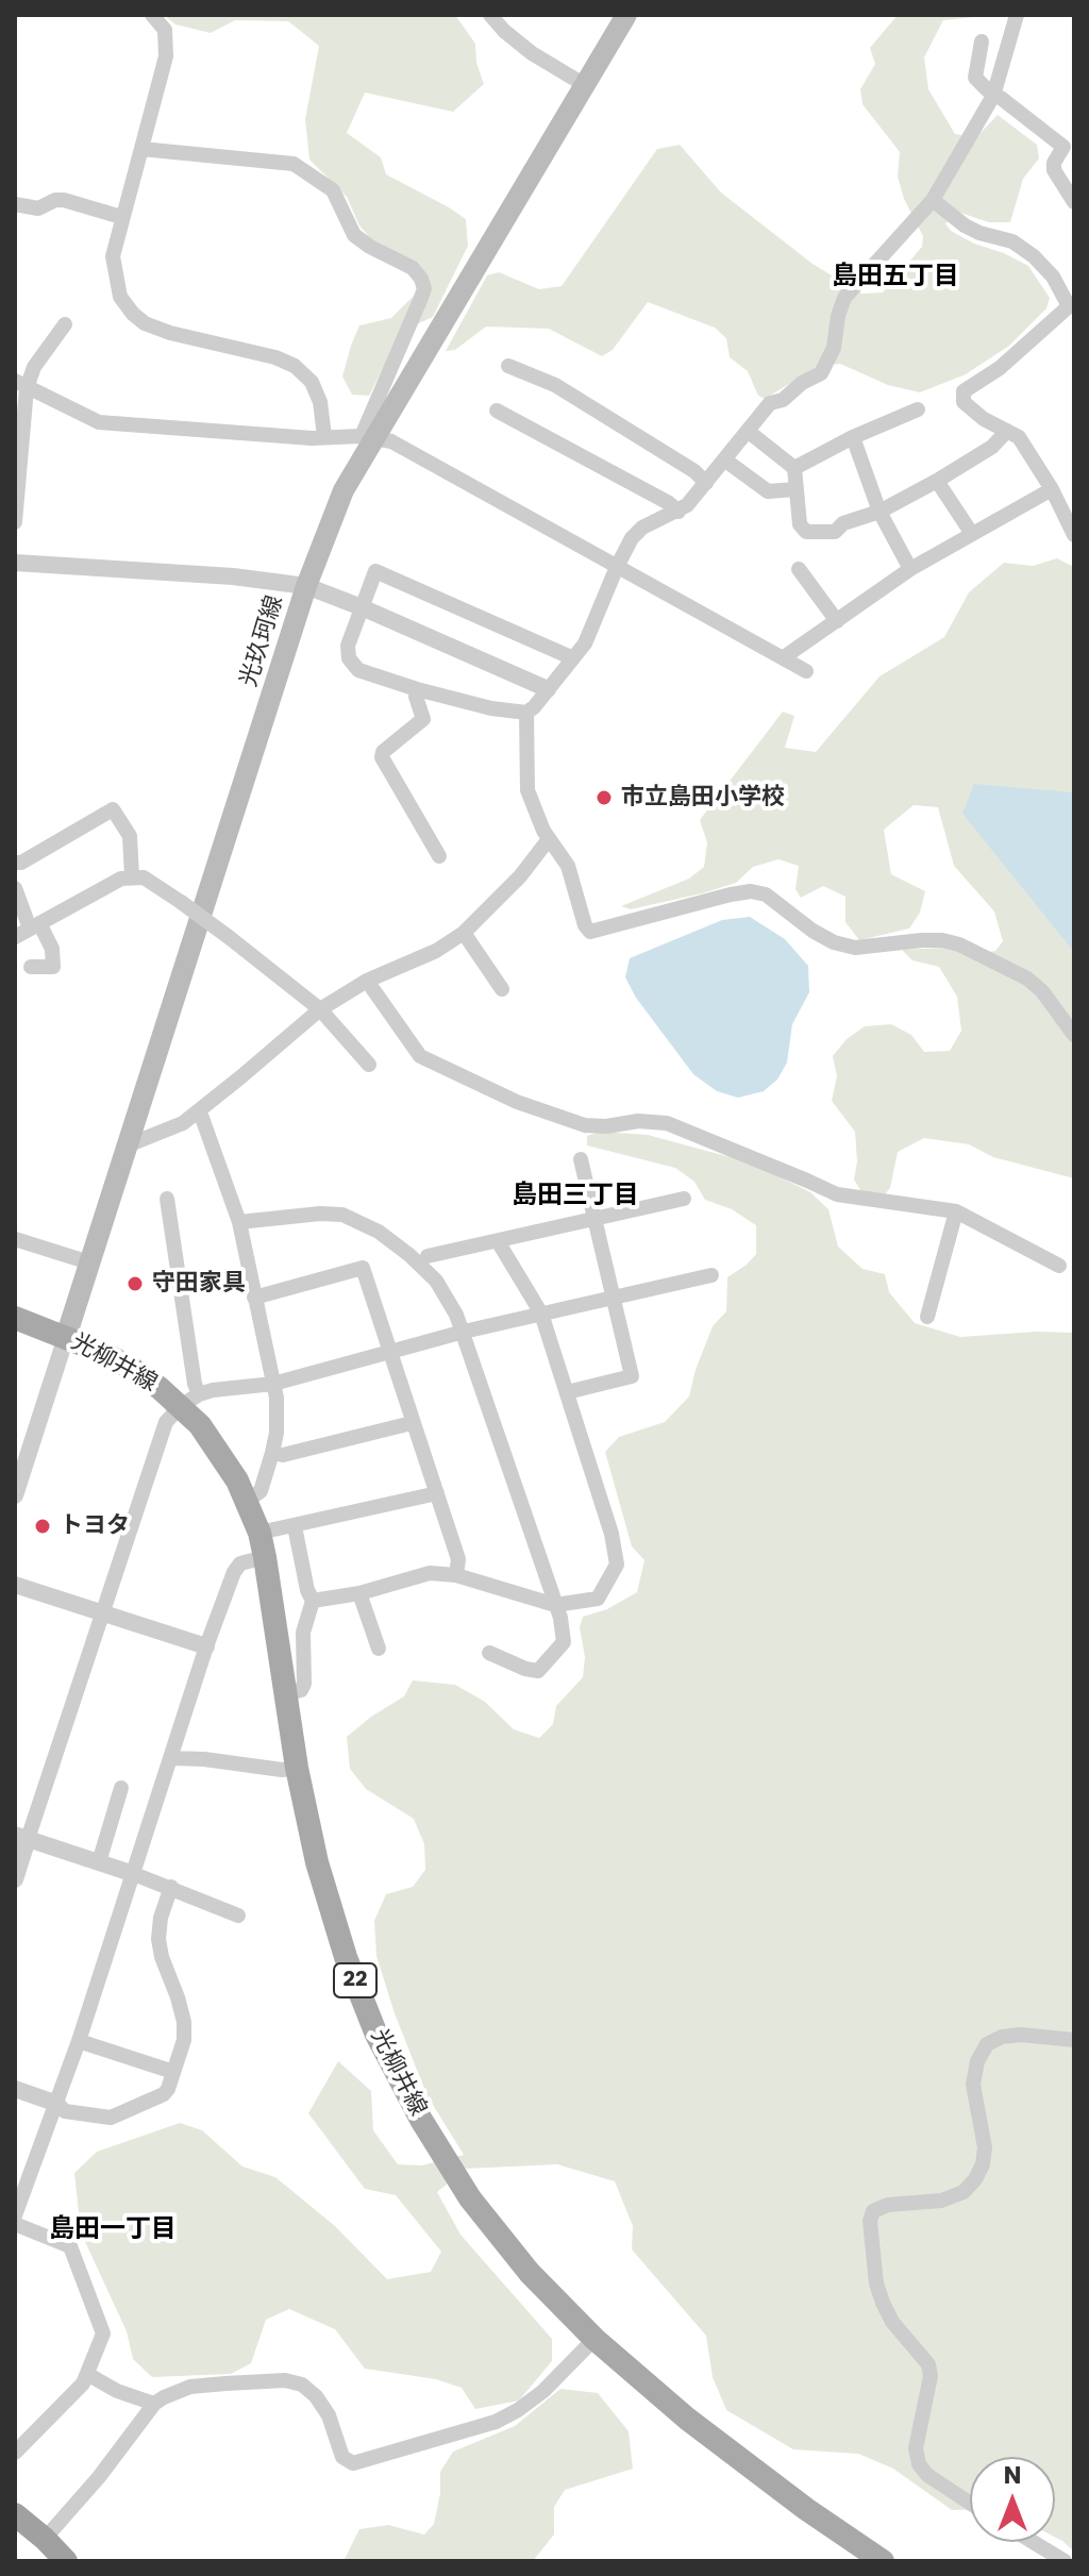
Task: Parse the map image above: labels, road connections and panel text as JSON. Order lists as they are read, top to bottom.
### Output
{
  "streets": {
    "main road": ["光玖珂線", "光柳井線", "22"]
  },
  "crossings": [
    ["光玖珂線", "光柳井線"]
  ],
  "districts": ["島田五丁目", "島田三丁目", "島田一丁目"],
  "places": ["市立島田小学校", "守田家具", "トヨタ"],
  "north": "top"
}
